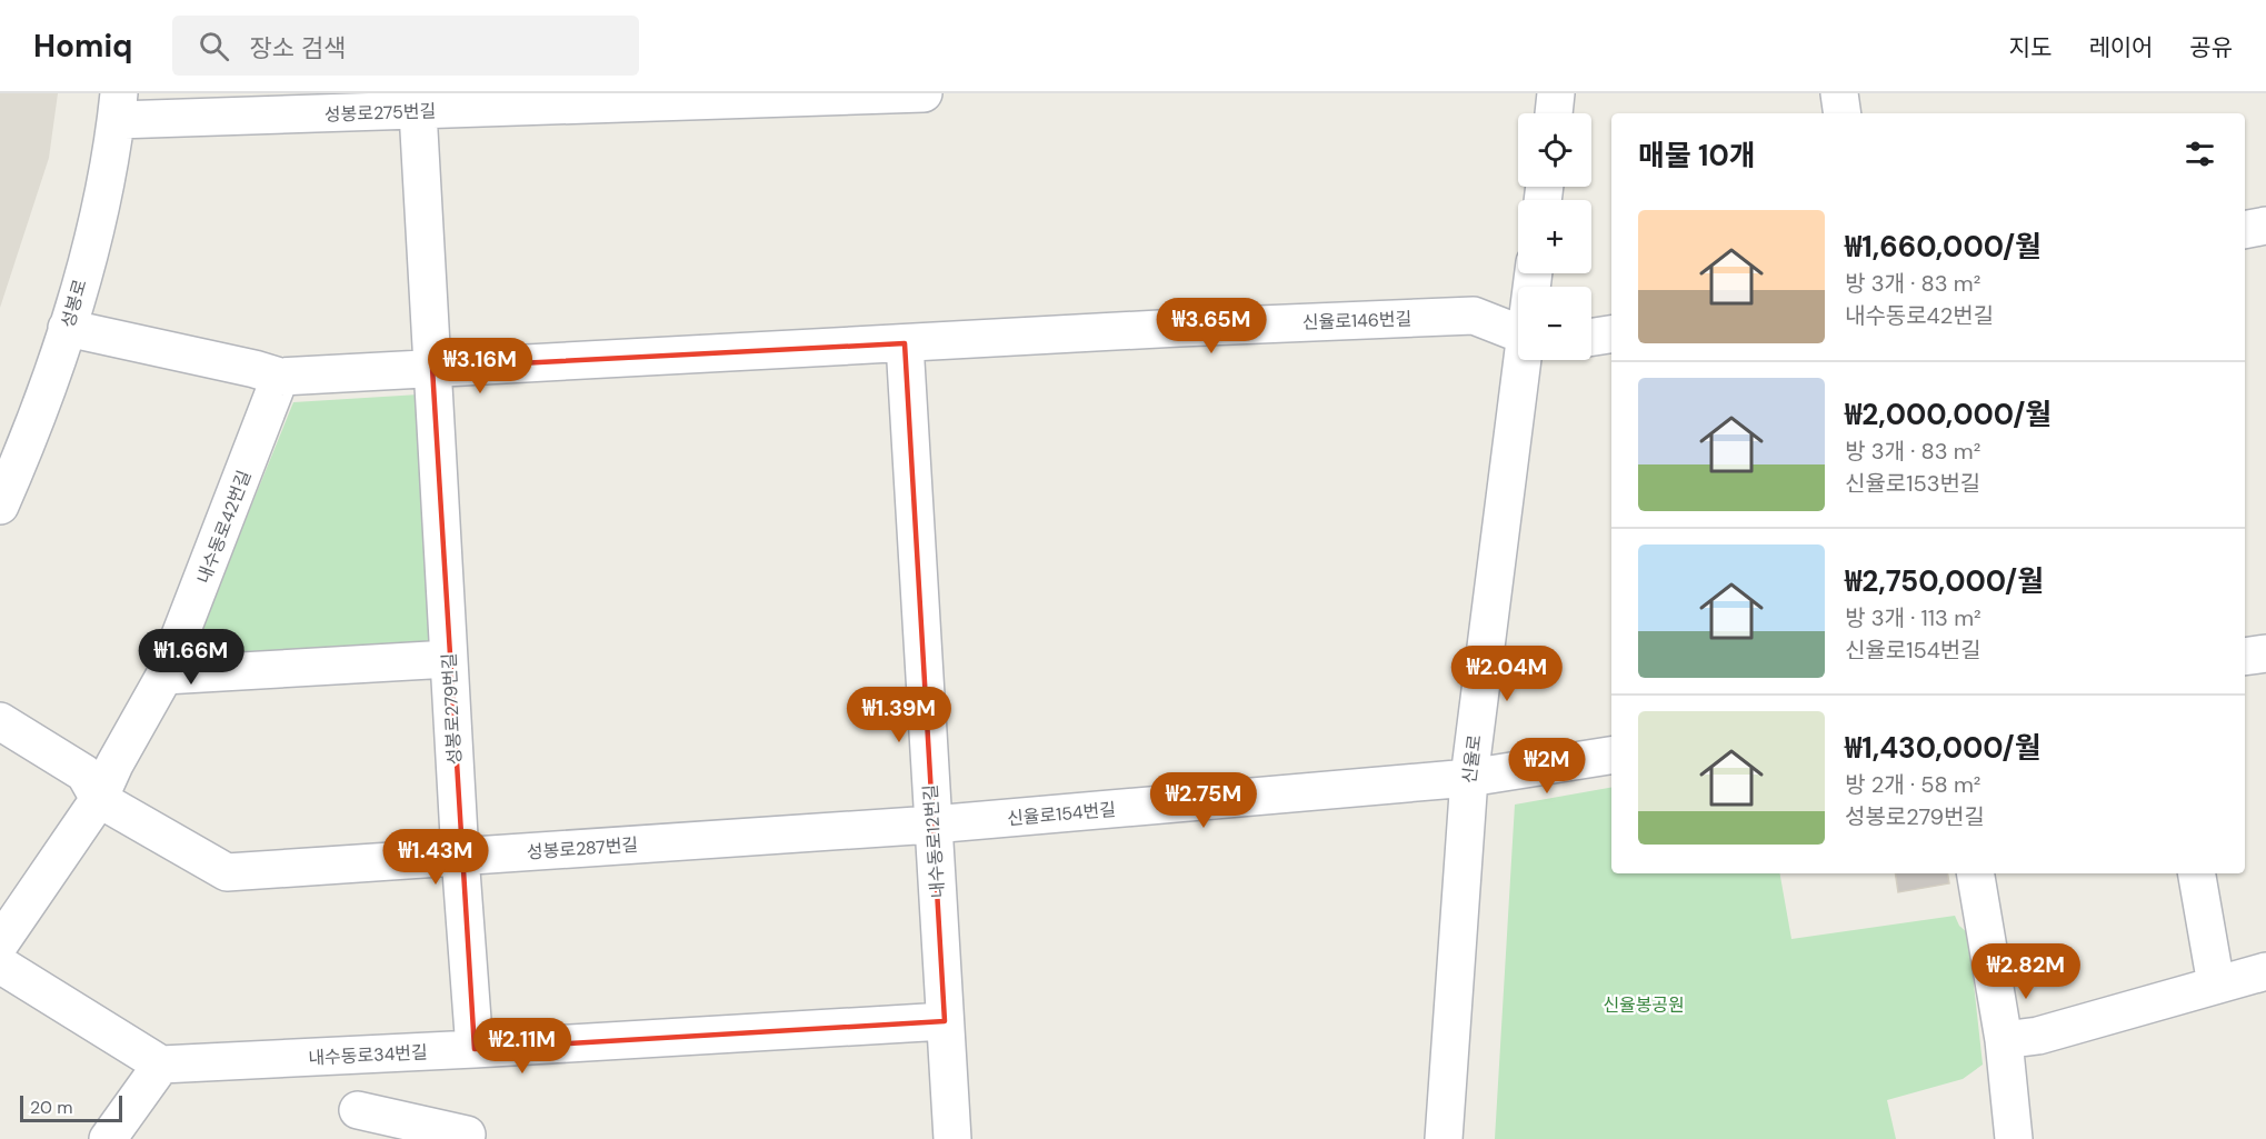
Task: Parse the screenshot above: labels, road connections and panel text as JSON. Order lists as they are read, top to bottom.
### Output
{
  "streets": {
    "street": [
      "성봉로275번길",
      "성봉로",
      "신율로146번길",
      "내수동로42번길",
      "성봉로279번길",
      "신율로",
      "신율로154번길",
      "내수동로12번길",
      "성봉로287번길",
      "내수동로34번길"
    ]
  },
  "crossings": [
    ["성봉로275번길", "성봉로"],
    ["성봉로275번길", "성봉로279번길"],
    ["신율로146번길", "내수동로12번길"],
    ["내수동로42번길", "성봉로287번길"],
    ["성봉로279번길", "성봉로287번길"],
    ["성봉로279번길", "내수동로34번길"],
    ["신율로", "신율로154번길"],
    ["신율로154번길", "내수동로12번길"],
    ["신율로154번길", "성봉로287번길"],
    ["내수동로12번길", "성봉로287번길"],
    ["내수동로12번길", "내수동로34번길"]
  ],
  "parks": ["신율봉공원"],
  "scale_bar": "20 m",
  "page": {
    "header": "Homiq",
    "search": "장소 검색",
    "nav": ["지도", "레이어", "공유"],
    "map_buttons": ["+", "−"],
    "heading": "매물 10개",
    "list": [
      {
        "name": "₩1,660,000/월",
        "note": "방 3개 · 83 m² · 내수동로42번길"
      },
      {
        "name": "₩2,000,000/월",
        "note": "방 3개 · 83 m² · 신율로153번길"
      },
      {
        "name": "₩2,750,000/월",
        "note": "방 3개 · 113 m² · 신율로154번길"
      },
      {
        "name": "₩1,430,000/월",
        "note": "방 2개 · 58 m² · 성봉로279번길"
      }
    ],
    "price": [
      "₩3.65M",
      "₩3.16M",
      "₩1.66M",
      "₩2.04M",
      "₩1.39M",
      "₩2M",
      "₩2.75M",
      "₩1.43M",
      "₩2.82M",
      "₩2.11M"
    ],
    "scale": "20 m"
  }
}
